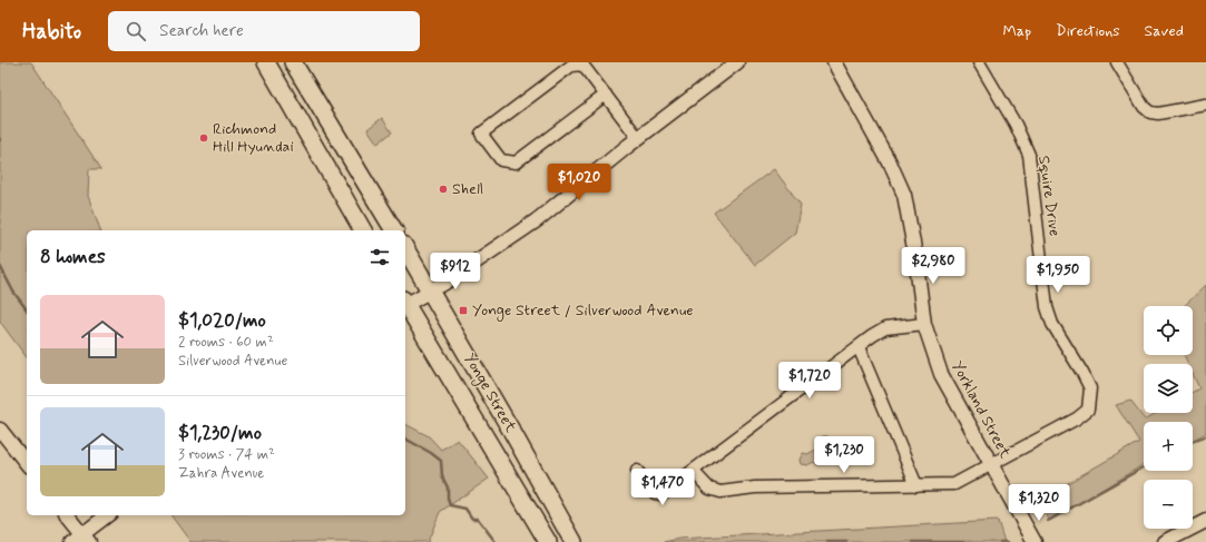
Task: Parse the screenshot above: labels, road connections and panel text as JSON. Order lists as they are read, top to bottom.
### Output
{
  "streets": {
    "main road": ["Yonge Street"],
    "street": ["Squire Drive", "Yorkland Street"]
  },
  "crossings": [
    ["Squire Drive", "Yorkland Street"]
  ],
  "places": {
    "other": ["Richmond Hill Hyundai", "Shell"],
    "transit": ["Yonge Street / Silverwood Avenue"]
  },
  "page": {
    "header": "Habito",
    "search": "Search here",
    "nav": ["Map", "Directions", "Saved"],
    "price": [
      "$1,020",
      "$2,980",
      "$912",
      "$1,950",
      "$1,720",
      "$1,230",
      "$1,470",
      "$1,320"
    ],
    "heading": "8 homes",
    "list": [
      {
        "name": "$1,020/mo",
        "note": "2 rooms · 60 m² · Silverwood Avenue"
      },
      {
        "name": "$1,230/mo",
        "note": "3 rooms · 74 m² · Zahra Avenue"
      }
    ],
    "map_buttons": ["+", "−"]
  }
}
